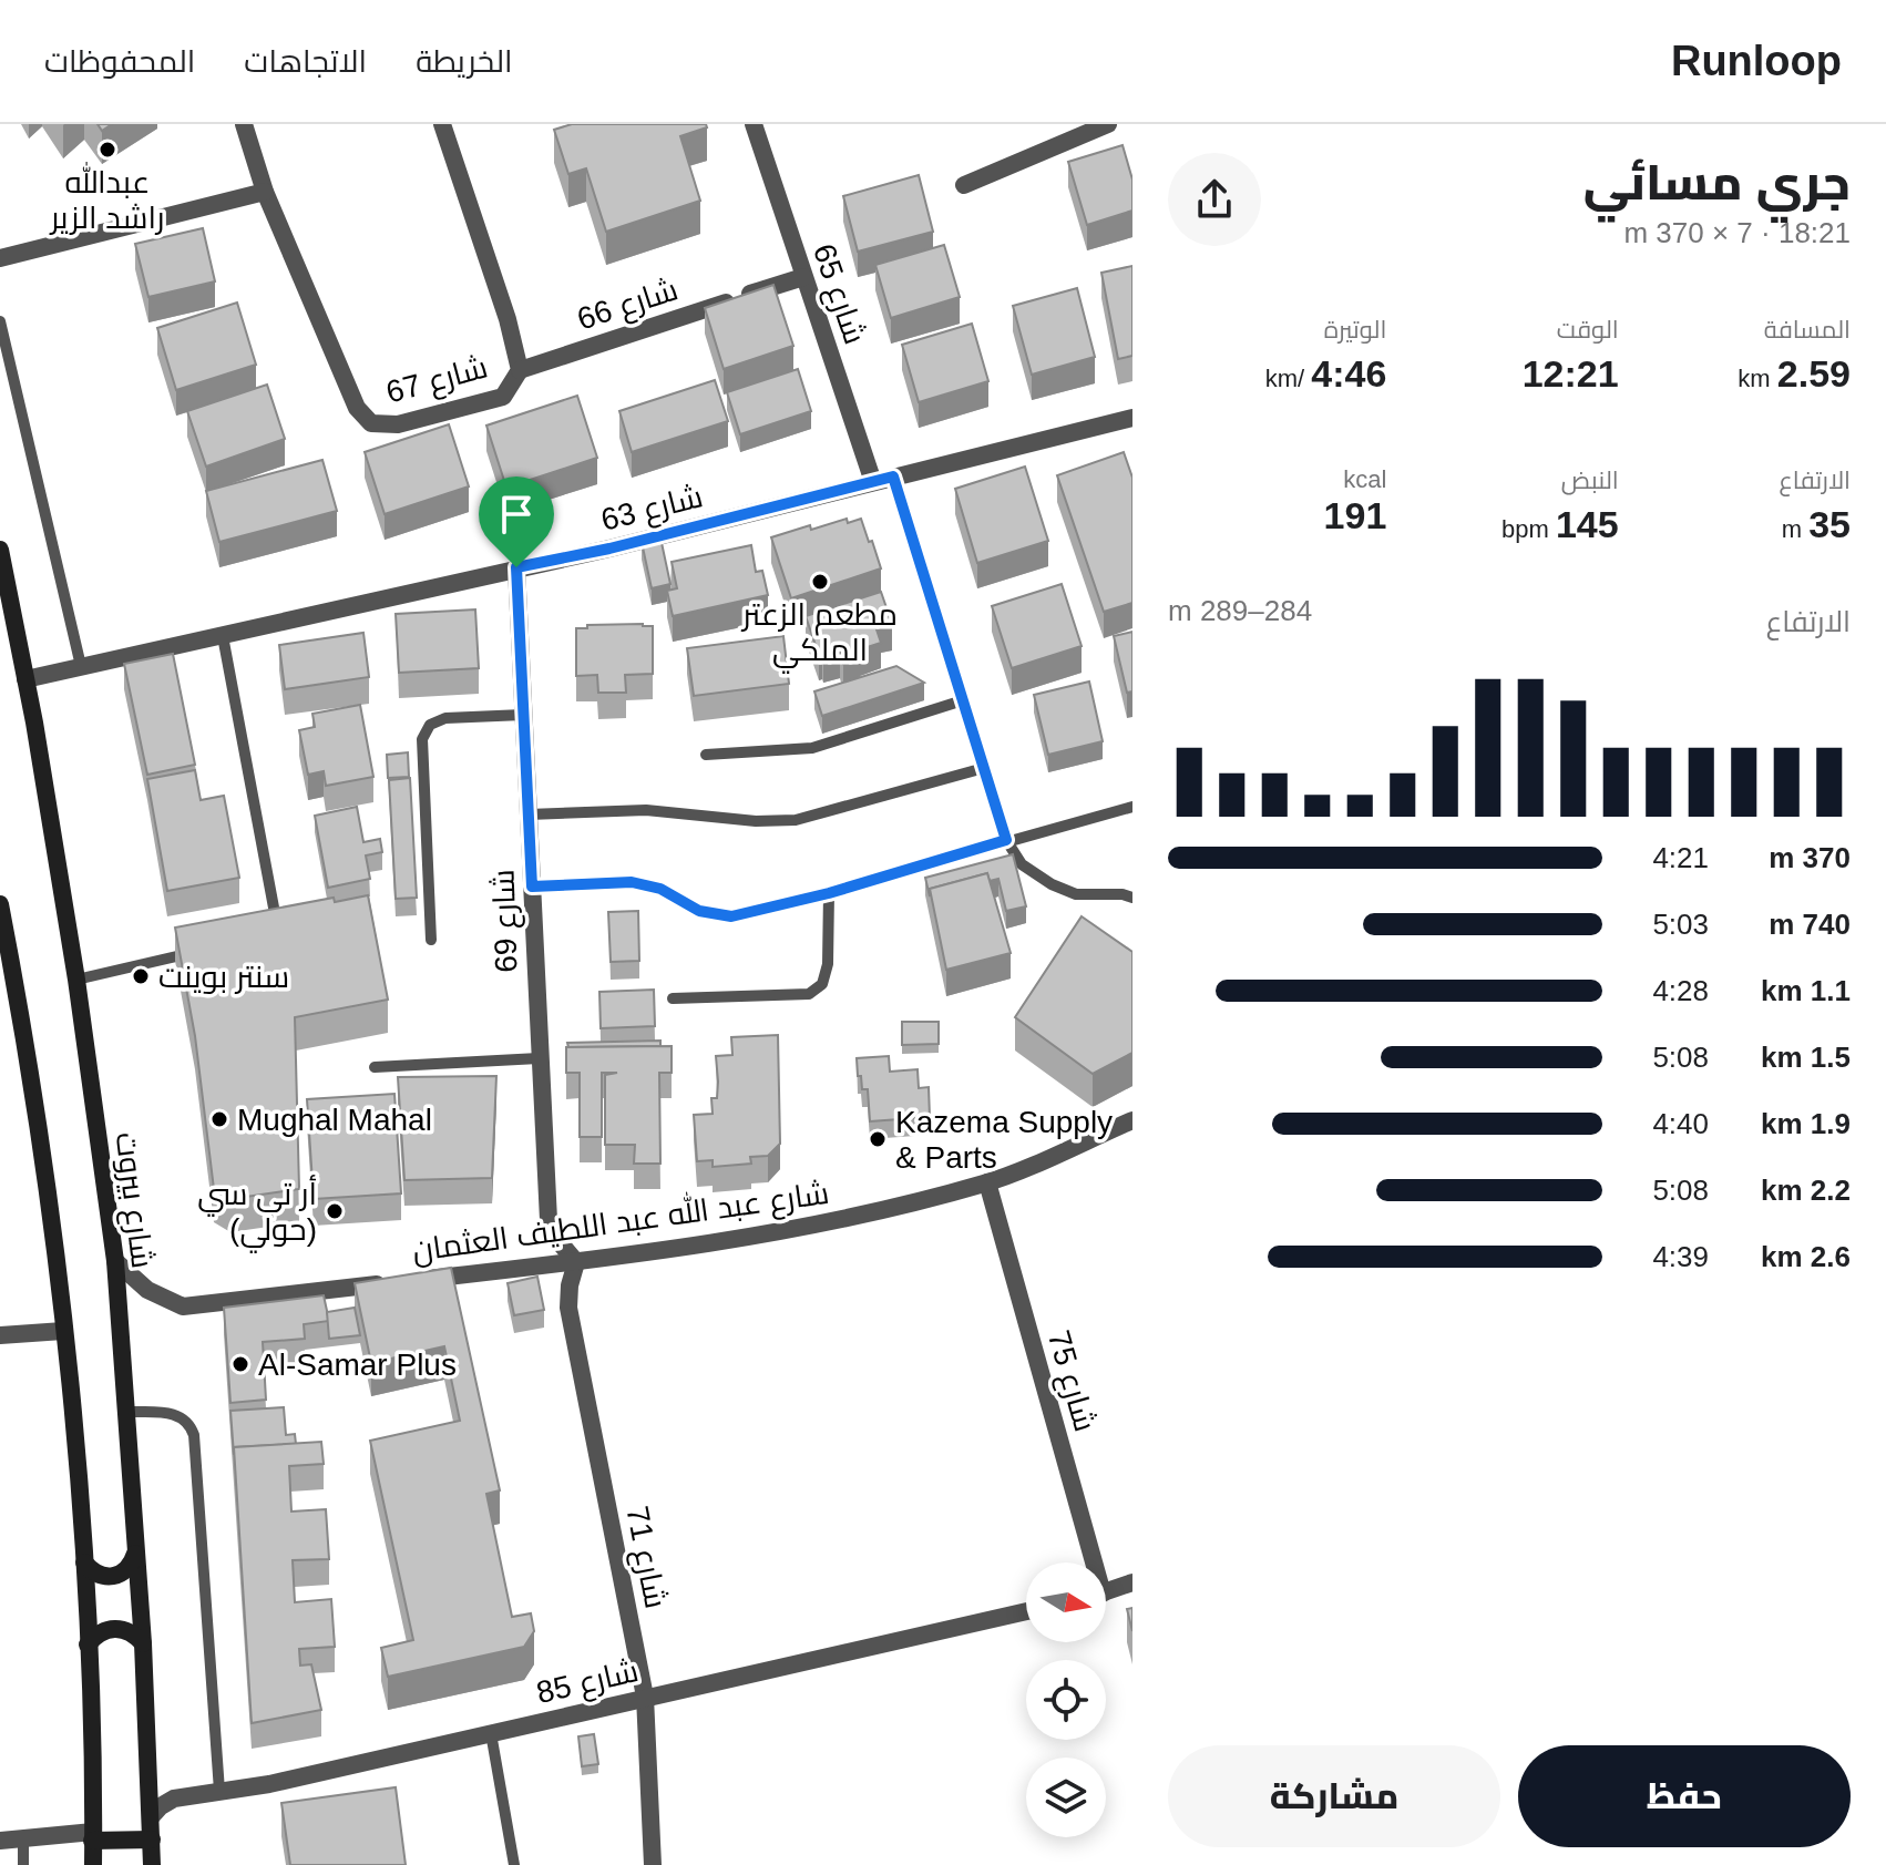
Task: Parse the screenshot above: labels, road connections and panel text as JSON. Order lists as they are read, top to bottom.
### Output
{
  "streets": {
    "main road": ["شارع بيروت"],
    "street": [
      "شارع 65",
      "شارع 66",
      "شارع 67",
      "شارع 63",
      "شارع 69",
      "شارع عبد الله عبد اللطيف العثمان",
      "شارع 75",
      "شارع 71",
      "شارع 85"
    ]
  },
  "crossings": [
    ["شارع 65", "شارع 66"],
    ["شارع 65", "شارع 63"],
    ["شارع 66", "شارع 67"],
    ["شارع 63", "شارع 69"],
    ["شارع 63", "شارع بيروت"],
    ["شارع 69", "شارع عبد الله عبد اللطيف العثمان"],
    ["شارع 69", "شارع 71"],
    ["شارع بيروت", "شارع عبد الله عبد اللطيف العثمان"],
    ["شارع بيروت", "شارع 85"],
    ["شارع عبد الله عبد اللطيف العثمان", "شارع 75"],
    ["شارع عبد الله عبد اللطيف العثمان", "شارع 71"],
    ["شارع 71", "شارع 85"]
  ],
  "places": [
    "عبدالله راشد الزير",
    "مطعم الزعتر الملكي",
    "سنتر بوينت",
    "Mughal Mahal",
    "Kazema Supply & Parts",
    "أر تي سي (حولي)",
    "Al-Samar Plus"
  ],
  "north": "right",
  "page": {
    "header": "Runloop",
    "nav": ["الخريطة", "الاتجاهات", "المحفوظات"],
    "heading": ["جري مسائي", "18:21 · 7 × 370 m"],
    "stats": [
      ["المسافة", "2.59 km"],
      ["الوقت", "12:21"],
      ["الوتيرة", "4:46 /km"],
      ["الارتفاع", "35 m"],
      ["النبض", "145 bpm"],
      ["kcal", "191"]
    ],
    "chart": ["الارتفاع", "284–289 m"],
    "list": [
      {
        "name": "370 m",
        "note": "4:21"
      },
      {
        "name": "740 m",
        "note": "5:03"
      },
      {
        "name": "1.1 km",
        "note": "4:28"
      },
      {
        "name": "1.5 km",
        "note": "5:08"
      },
      {
        "name": "1.9 km",
        "note": "4:40"
      },
      {
        "name": "2.2 km",
        "note": "5:08"
      },
      {
        "name": "2.6 km",
        "note": "4:39"
      }
    ],
    "buttons": ["حفظ", "مشاركة"]
  }
}
